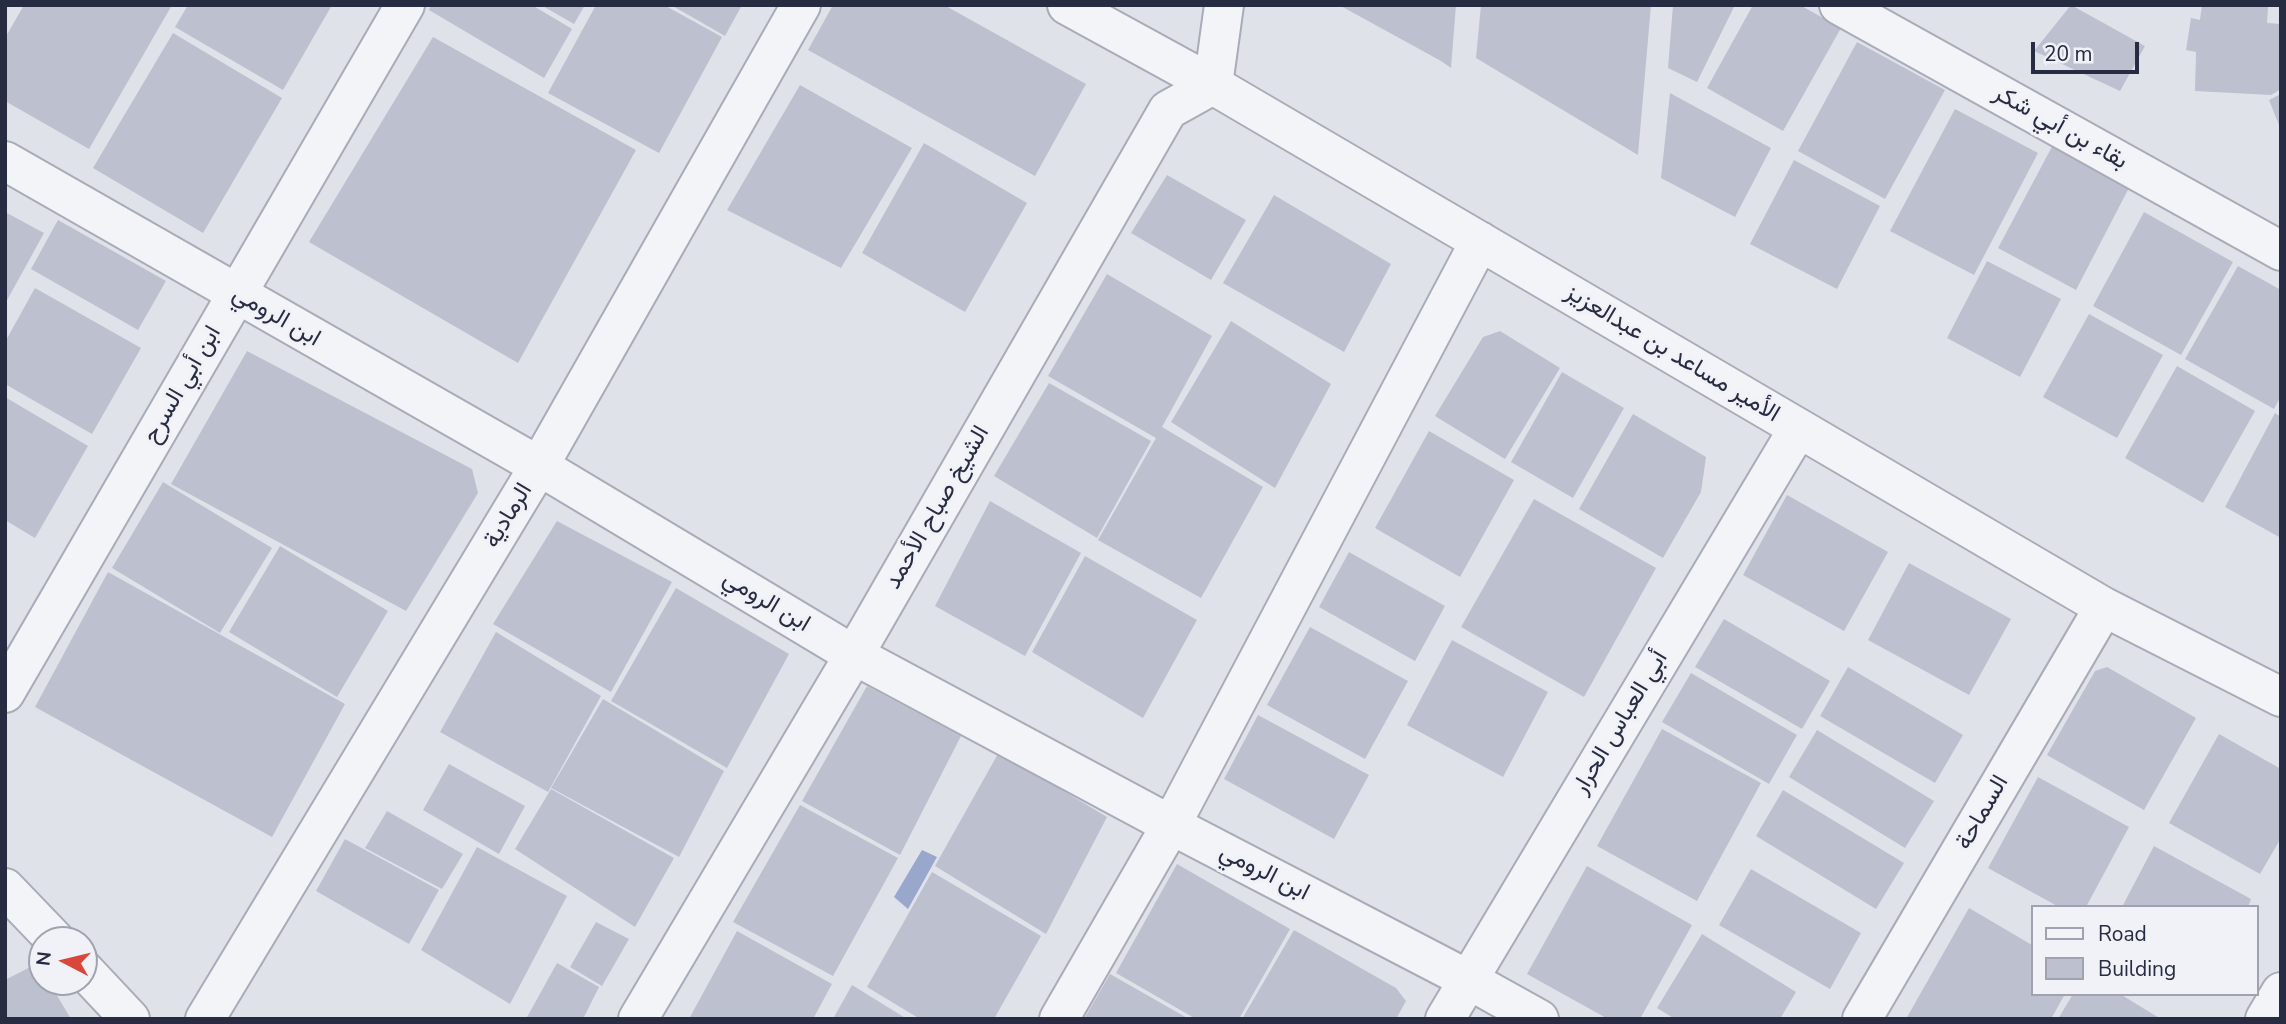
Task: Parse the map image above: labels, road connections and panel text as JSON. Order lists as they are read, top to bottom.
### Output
{
  "streets": {
    "street": [
      "بقاء بن أبي شكر",
      "ابن الرومي",
      "الأمير مساعد بن عبدالعزيز",
      "ابن أبي السرح",
      "الشيخ صباح الأحمد",
      "الرمادية",
      "أبي العباس الحرار",
      "السماحة"
    ]
  },
  "crossings": [
    ["ابن الرومي", "ابن أبي السرح"],
    ["ابن الرومي", "الشيخ صباح الأحمد"],
    ["ابن الرومي", "الرمادية"],
    ["ابن الرومي", "أبي العباس الحرار"],
    ["الأمير مساعد بن عبدالعزيز", "الشيخ صباح الأحمد"],
    ["الأمير مساعد بن عبدالعزيز", "أبي العباس الحرار"],
    ["الأمير مساعد بن عبدالعزيز", "السماحة"]
  ],
  "legend": ["Road", "Building"],
  "scale_bar": "20 m",
  "north": "left"
}
